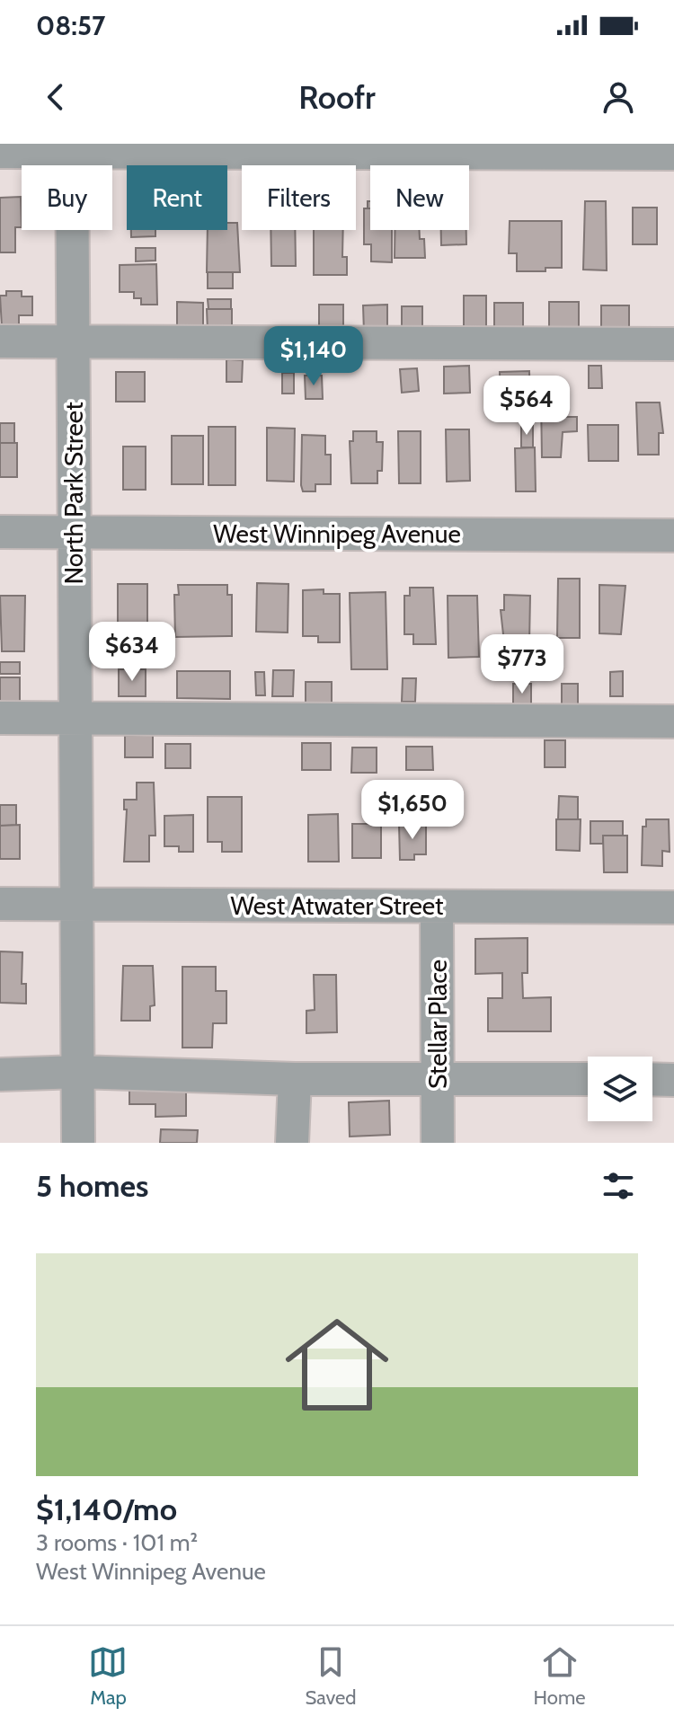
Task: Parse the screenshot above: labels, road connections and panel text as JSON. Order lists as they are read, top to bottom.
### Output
{
  "streets": {
    "street": [
      "North Park Street",
      "West Winnipeg Avenue",
      "West Atwater Street",
      "Stellar Place"
    ]
  },
  "crossings": [
    ["North Park Street", "West Winnipeg Avenue"],
    ["North Park Street", "West Atwater Street"],
    ["West Atwater Street", "Stellar Place"]
  ],
  "page": {
    "status": "08:57",
    "header": "Roofr",
    "chip": [
      "Buy",
      "Rent",
      "Filters",
      "New"
    ],
    "price": [
      "$1,140",
      "$564",
      "$634",
      "$773",
      "$1,650"
    ],
    "heading": "5 homes",
    "list": [
      {
        "name": "$1,140/mo",
        "note": "3 rooms · 101 m² · West Winnipeg Avenue"
      }
    ],
    "tabs": ["Map", "Saved", "Home"]
  }
}
